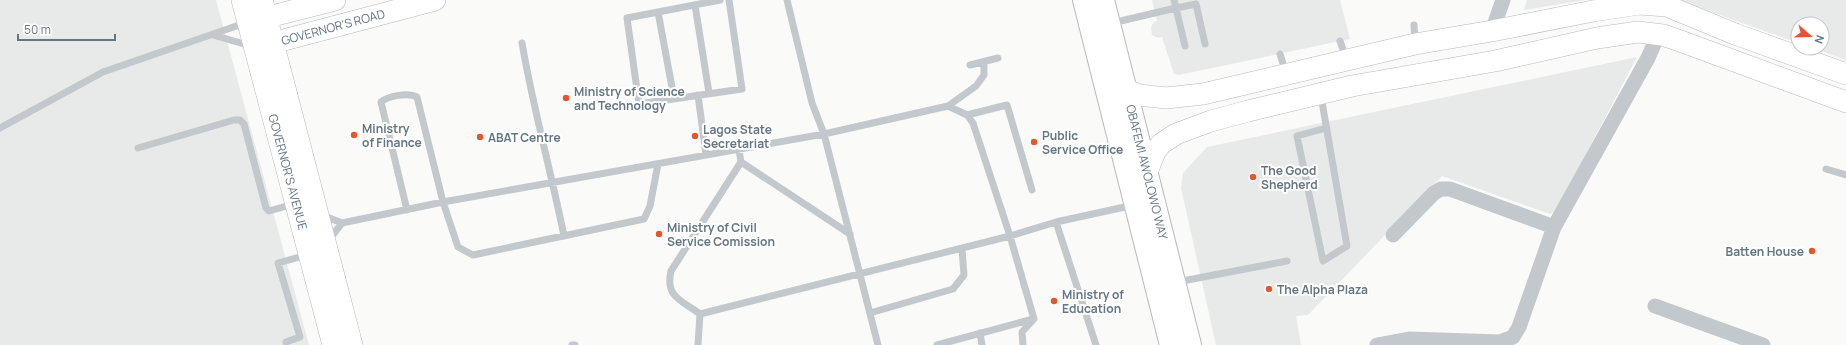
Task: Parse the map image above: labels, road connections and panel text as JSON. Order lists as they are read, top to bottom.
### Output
{
  "streets": {
    "main road": ["OBAFEMI AWOLOWO WAY"],
    "street": ["GOVERNOR'S ROAD", "GOVERNOR'S AVENUE"]
  },
  "crossings": [
    ["GOVERNOR'S ROAD", "GOVERNOR'S AVENUE"]
  ],
  "places": [
    "Ministry of Science and Technology",
    "Ministry of Finance",
    "Lagos State Secretariat",
    "ABAT Centre",
    "Public Service Office",
    "The Good Shepherd",
    "Ministry of Civil Service Comission",
    "Batten House",
    "The Alpha Plaza",
    "Ministry of Education"
  ],
  "scale_bar": "50 m",
  "north": "right"
}
